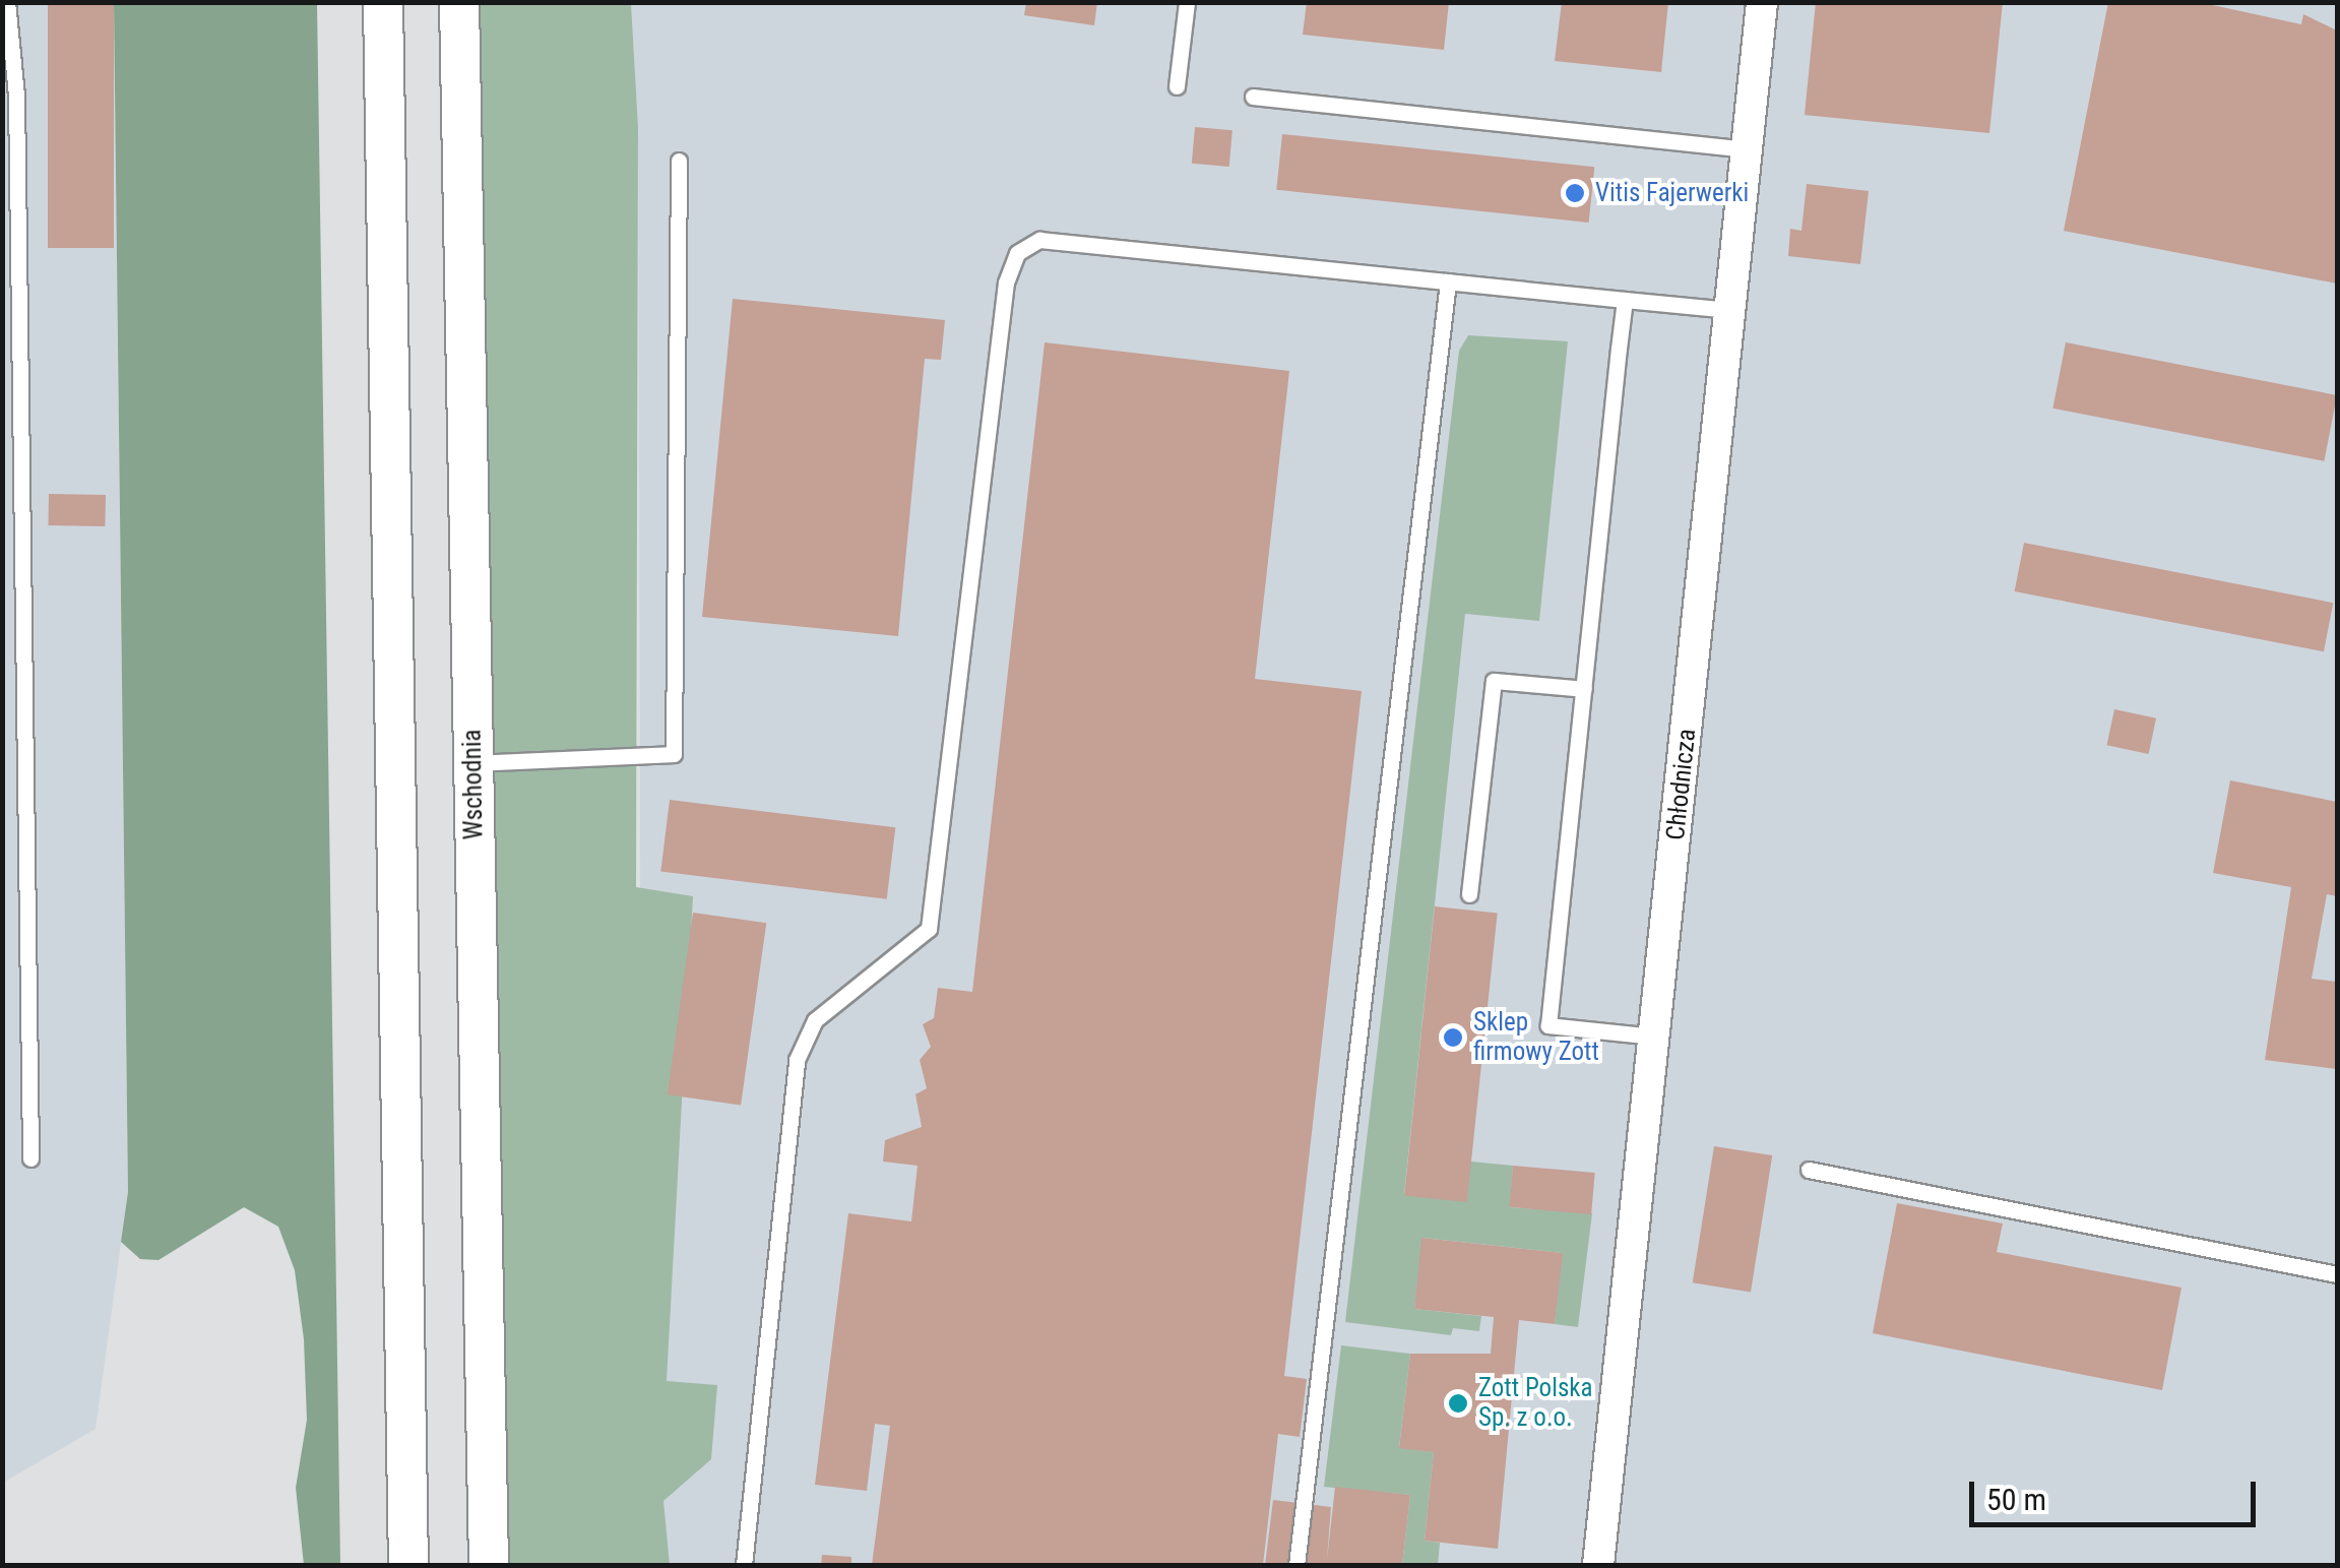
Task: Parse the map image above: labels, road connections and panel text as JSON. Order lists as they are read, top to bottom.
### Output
{
  "streets": {
    "street": ["Wschodnia", "Chłodnicza"]
  },
  "places": ["Vitis Fajerwerki", "Sklep firmowy Zott", "Zott Polska Sp. z o.o."],
  "scale_bar": "50 m"
}
